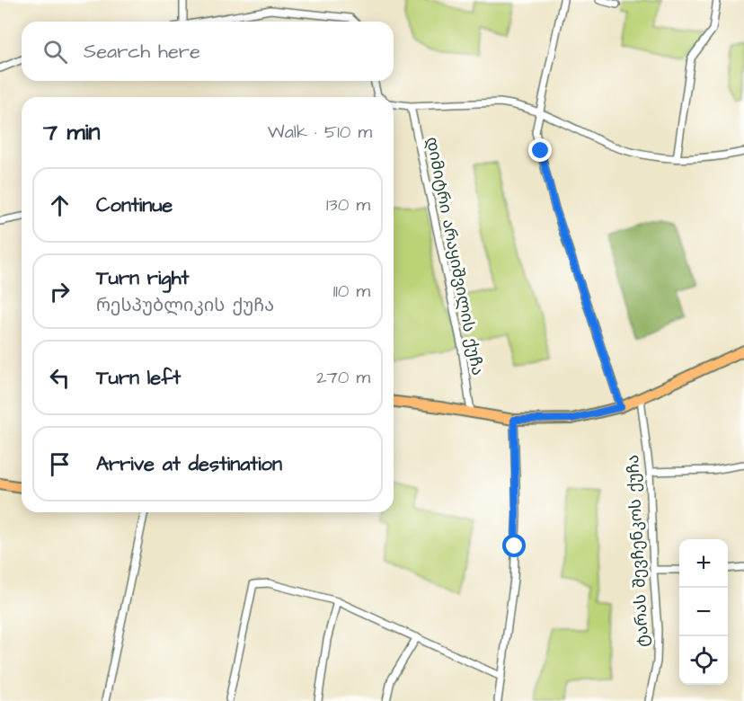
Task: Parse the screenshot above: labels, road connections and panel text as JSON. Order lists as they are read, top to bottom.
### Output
{
  "streets": {
    "street": ["დიმიტრი არაყიშვილის ქუჩა", "ტარას შევჩენკოს ქუჩა"]
  },
  "page": {
    "search": "Search here",
    "heading": ["7 min", "Walk · 510 m"],
    "list": [
      ["Continue", "130 m"],
      ["Turn right", "რესპუბლიკის ქუჩა", "110 m"],
      ["Turn left", "270 m"],
      "Arrive at destination"
    ],
    "map_buttons": ["+", "−"]
  }
}
